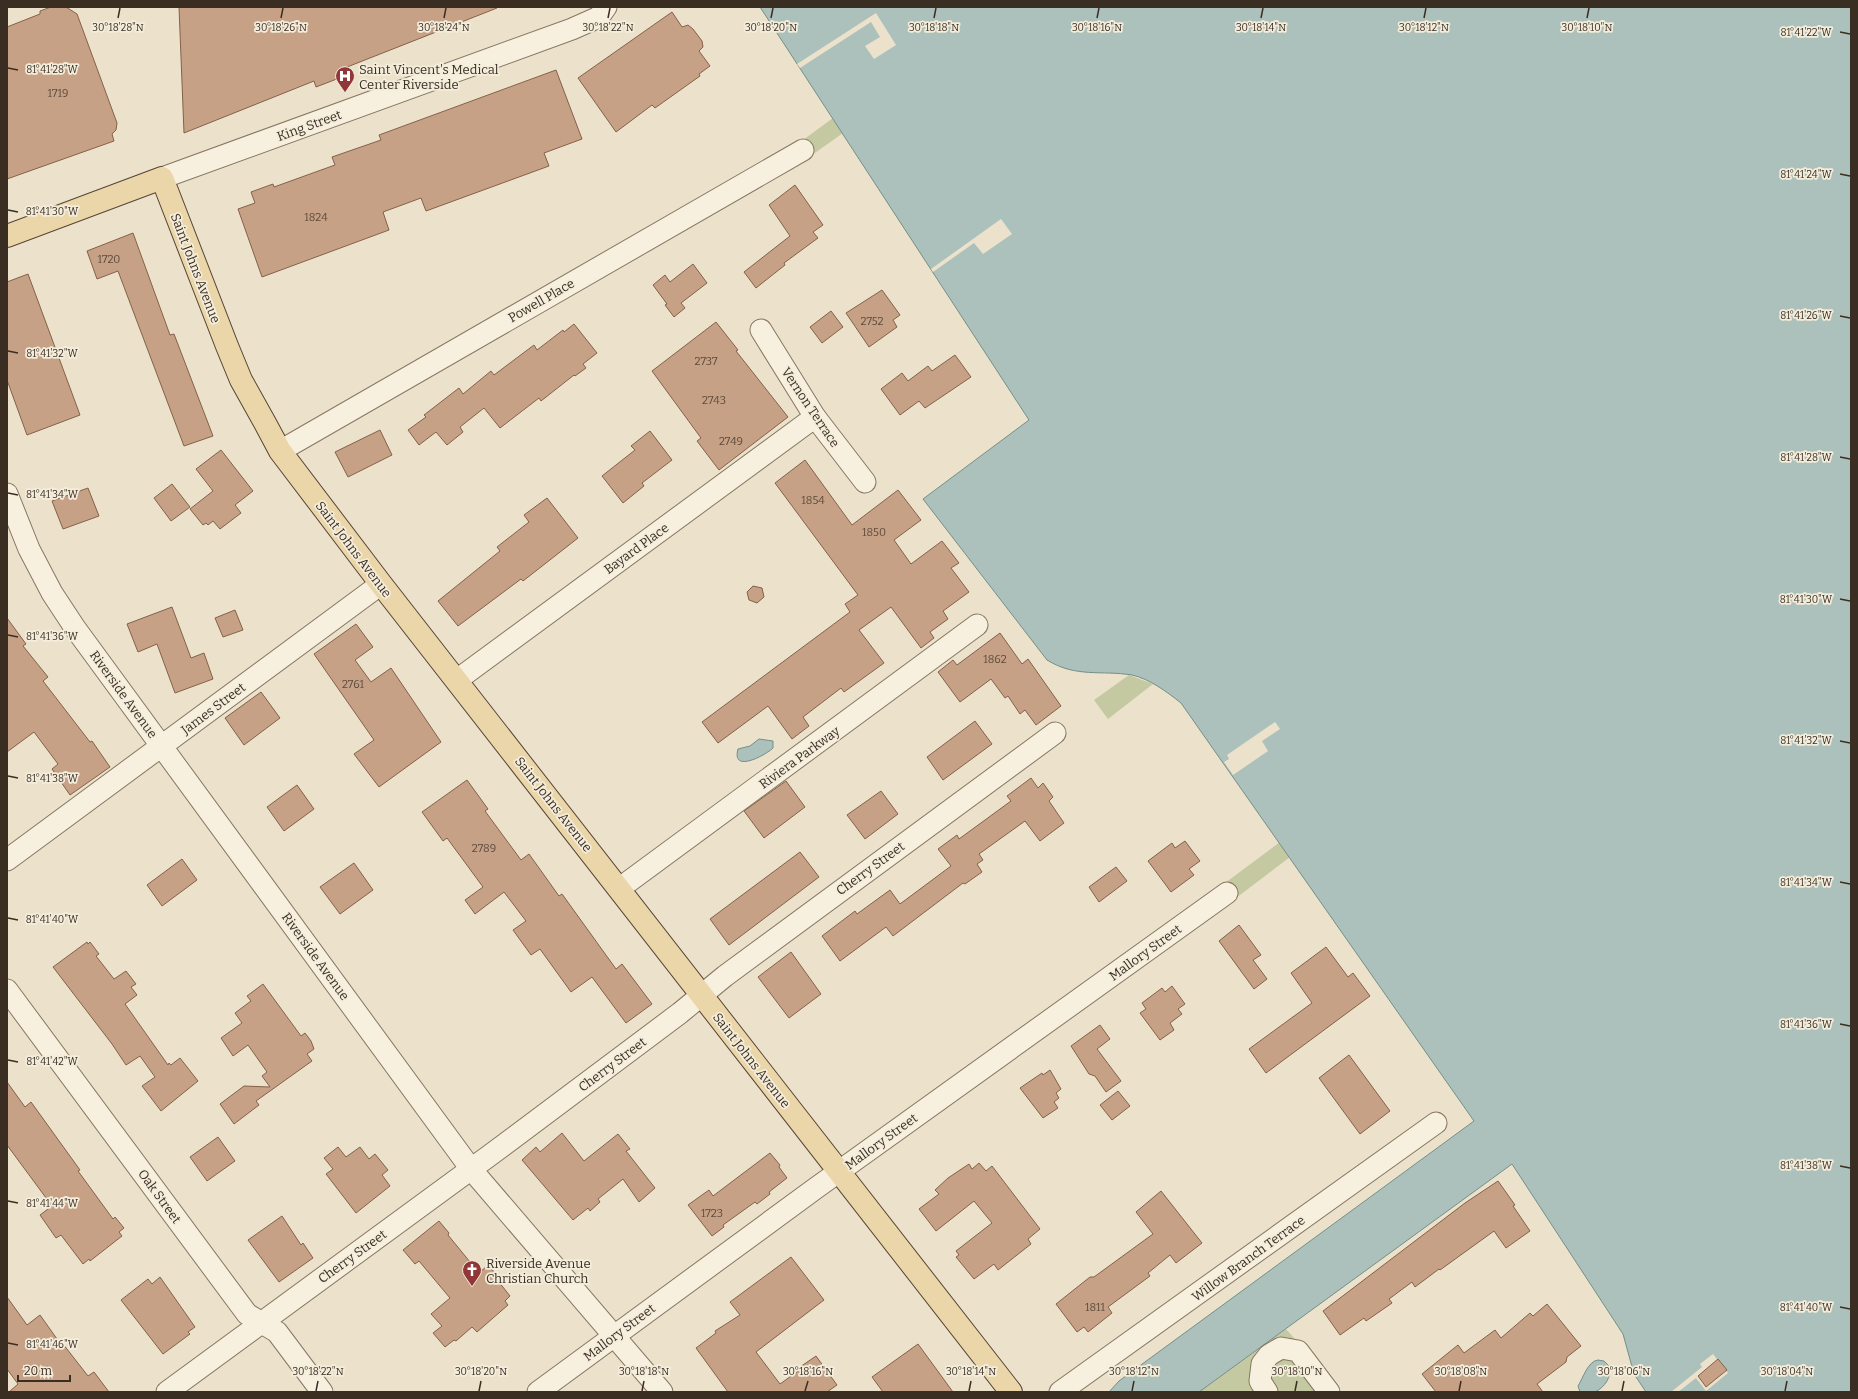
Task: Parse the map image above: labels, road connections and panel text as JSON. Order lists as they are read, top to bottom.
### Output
{
  "streets": {
    "main road": ["King Street", "Saint Johns Avenue"],
    "street": [
      "Powell Place",
      "Vernon Terrace",
      "Bayard Place",
      "Riverside Avenue",
      "James Street",
      "Riviera Parkway",
      "Cherry Street",
      "Mallory Street",
      "Oak Street",
      "Willow Branch Terrace"
    ]
  },
  "crossings": [
    ["King Street", "Saint Johns Avenue"],
    ["Saint Johns Avenue", "Powell Place"],
    ["Saint Johns Avenue", "Bayard Place"],
    ["Saint Johns Avenue", "James Street"],
    ["Saint Johns Avenue", "Riviera Parkway"],
    ["Saint Johns Avenue", "Cherry Street"],
    ["Saint Johns Avenue", "Mallory Street"],
    ["Vernon Terrace", "Bayard Place"],
    ["Riverside Avenue", "James Street"],
    ["Riverside Avenue", "Cherry Street"],
    ["Riverside Avenue", "Mallory Street"],
    ["Cherry Street", "Oak Street"]
  ],
  "places": {
    "hospital": ["Saint Vincent's Medical Center Riverside"],
    "church": ["Riverside Avenue Christian Church"]
  },
  "house_numbers": [
    "1719",
    "1824",
    "1720",
    "2752",
    "2737",
    "2743",
    "2749",
    "1854",
    "1850",
    "1862",
    "2761",
    "2789",
    "1723",
    "1811"
  ],
  "scale_bar": "20 m",
  "coordinates": [
    "30°18'28\"N",
    "30°18'26\"N",
    "30°18'24\"N",
    "30°18'22\"N",
    "30°18'20\"N",
    "30°18'18\"N",
    "30°18'16\"N",
    "30°18'14\"N",
    "30°18'12\"N",
    "30°18'10\"N",
    "81°41'22\"W",
    "81°41'28\"W",
    "81°41'24\"W",
    "81°41'30\"W",
    "81°41'26\"W",
    "81°41'32\"W",
    "81°41'34\"W",
    "81°41'36\"W",
    "81°41'38\"W",
    "81°41'40\"W",
    "81°41'42\"W",
    "81°41'44\"W",
    "81°41'46\"W",
    "30°18'08\"N",
    "30°18'06\"N",
    "30°18'04\"N"
  ]
}
